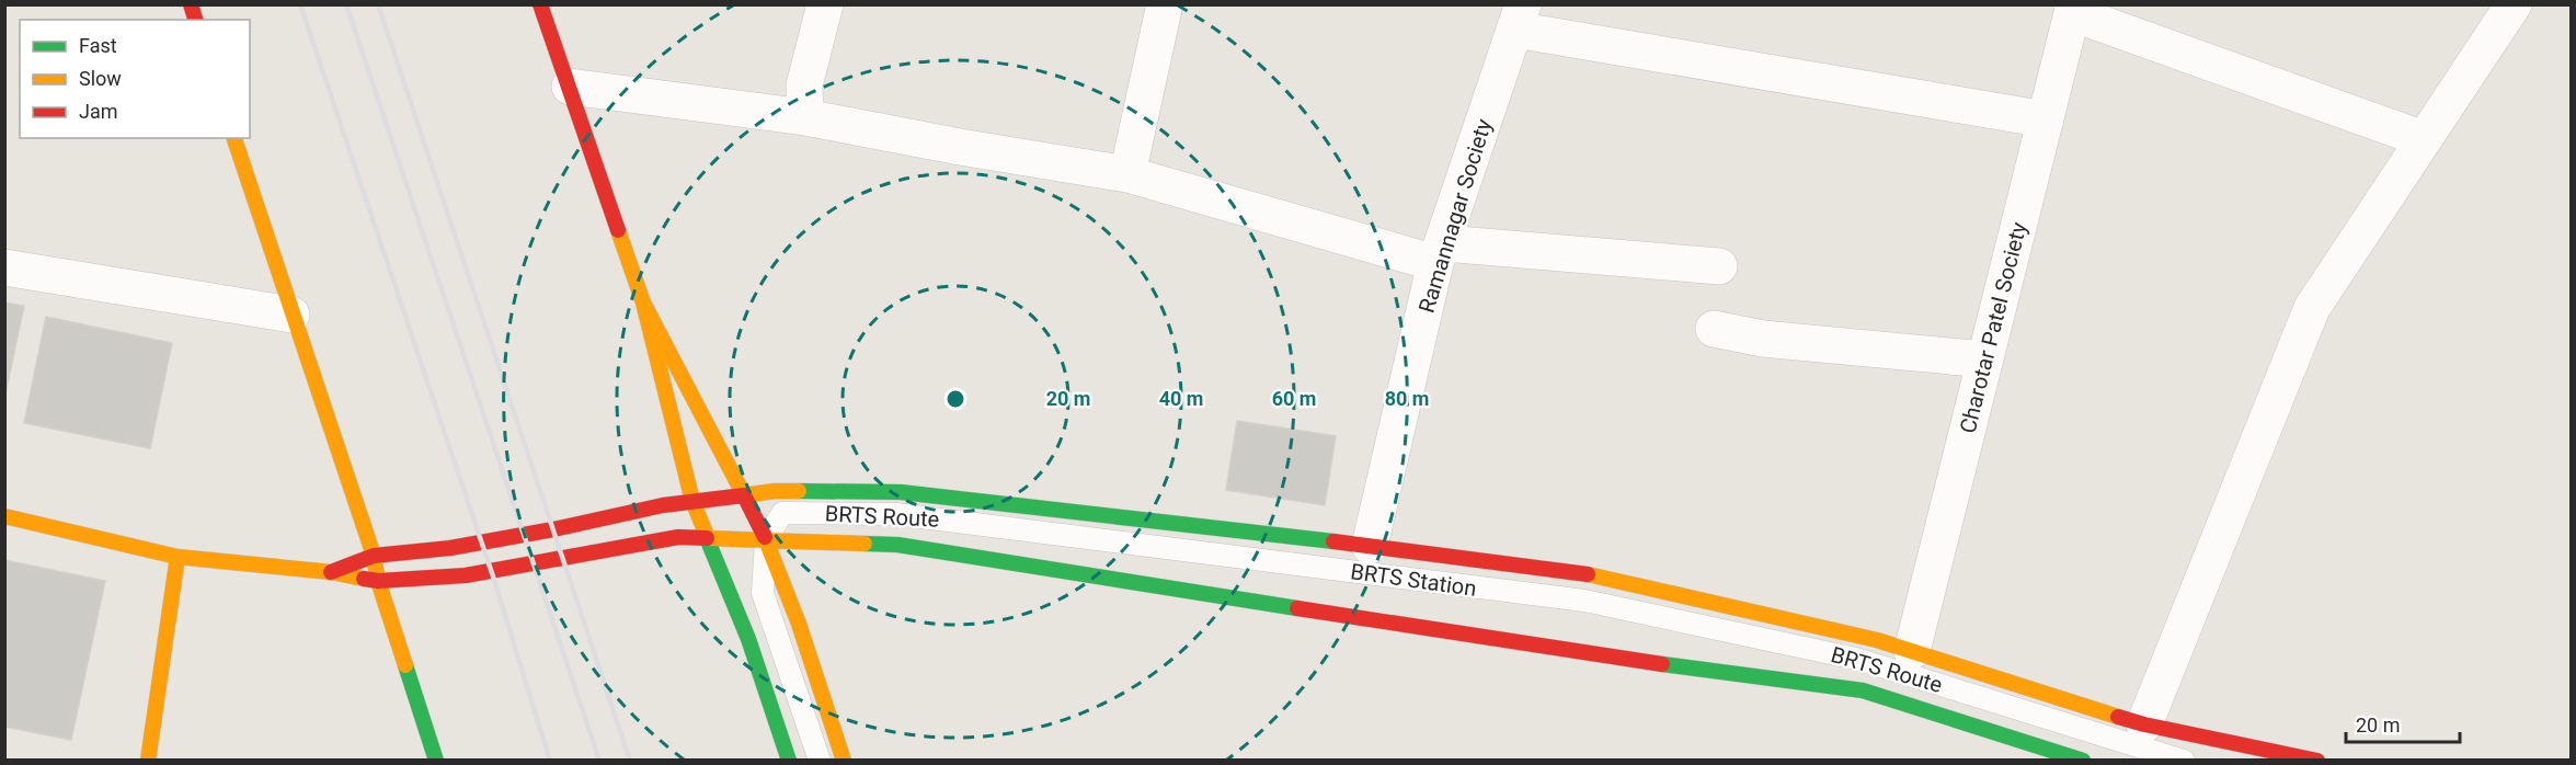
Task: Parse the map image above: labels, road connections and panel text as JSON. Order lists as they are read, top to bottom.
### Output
{
  "streets": {
    "street": ["Ramannagar Society", "Charotar Patel Society"],
    "lane": ["BRTS Route", "BRTS Station"]
  },
  "crossings": [
    ["BRTS Route", "BRTS Station"]
  ],
  "legend": ["Fast", "Slow", "Jam"],
  "scale_bar": "20 m",
  "rings": [
    "20 m",
    "40 m",
    "60 m",
    "80 m"
  ]
}
